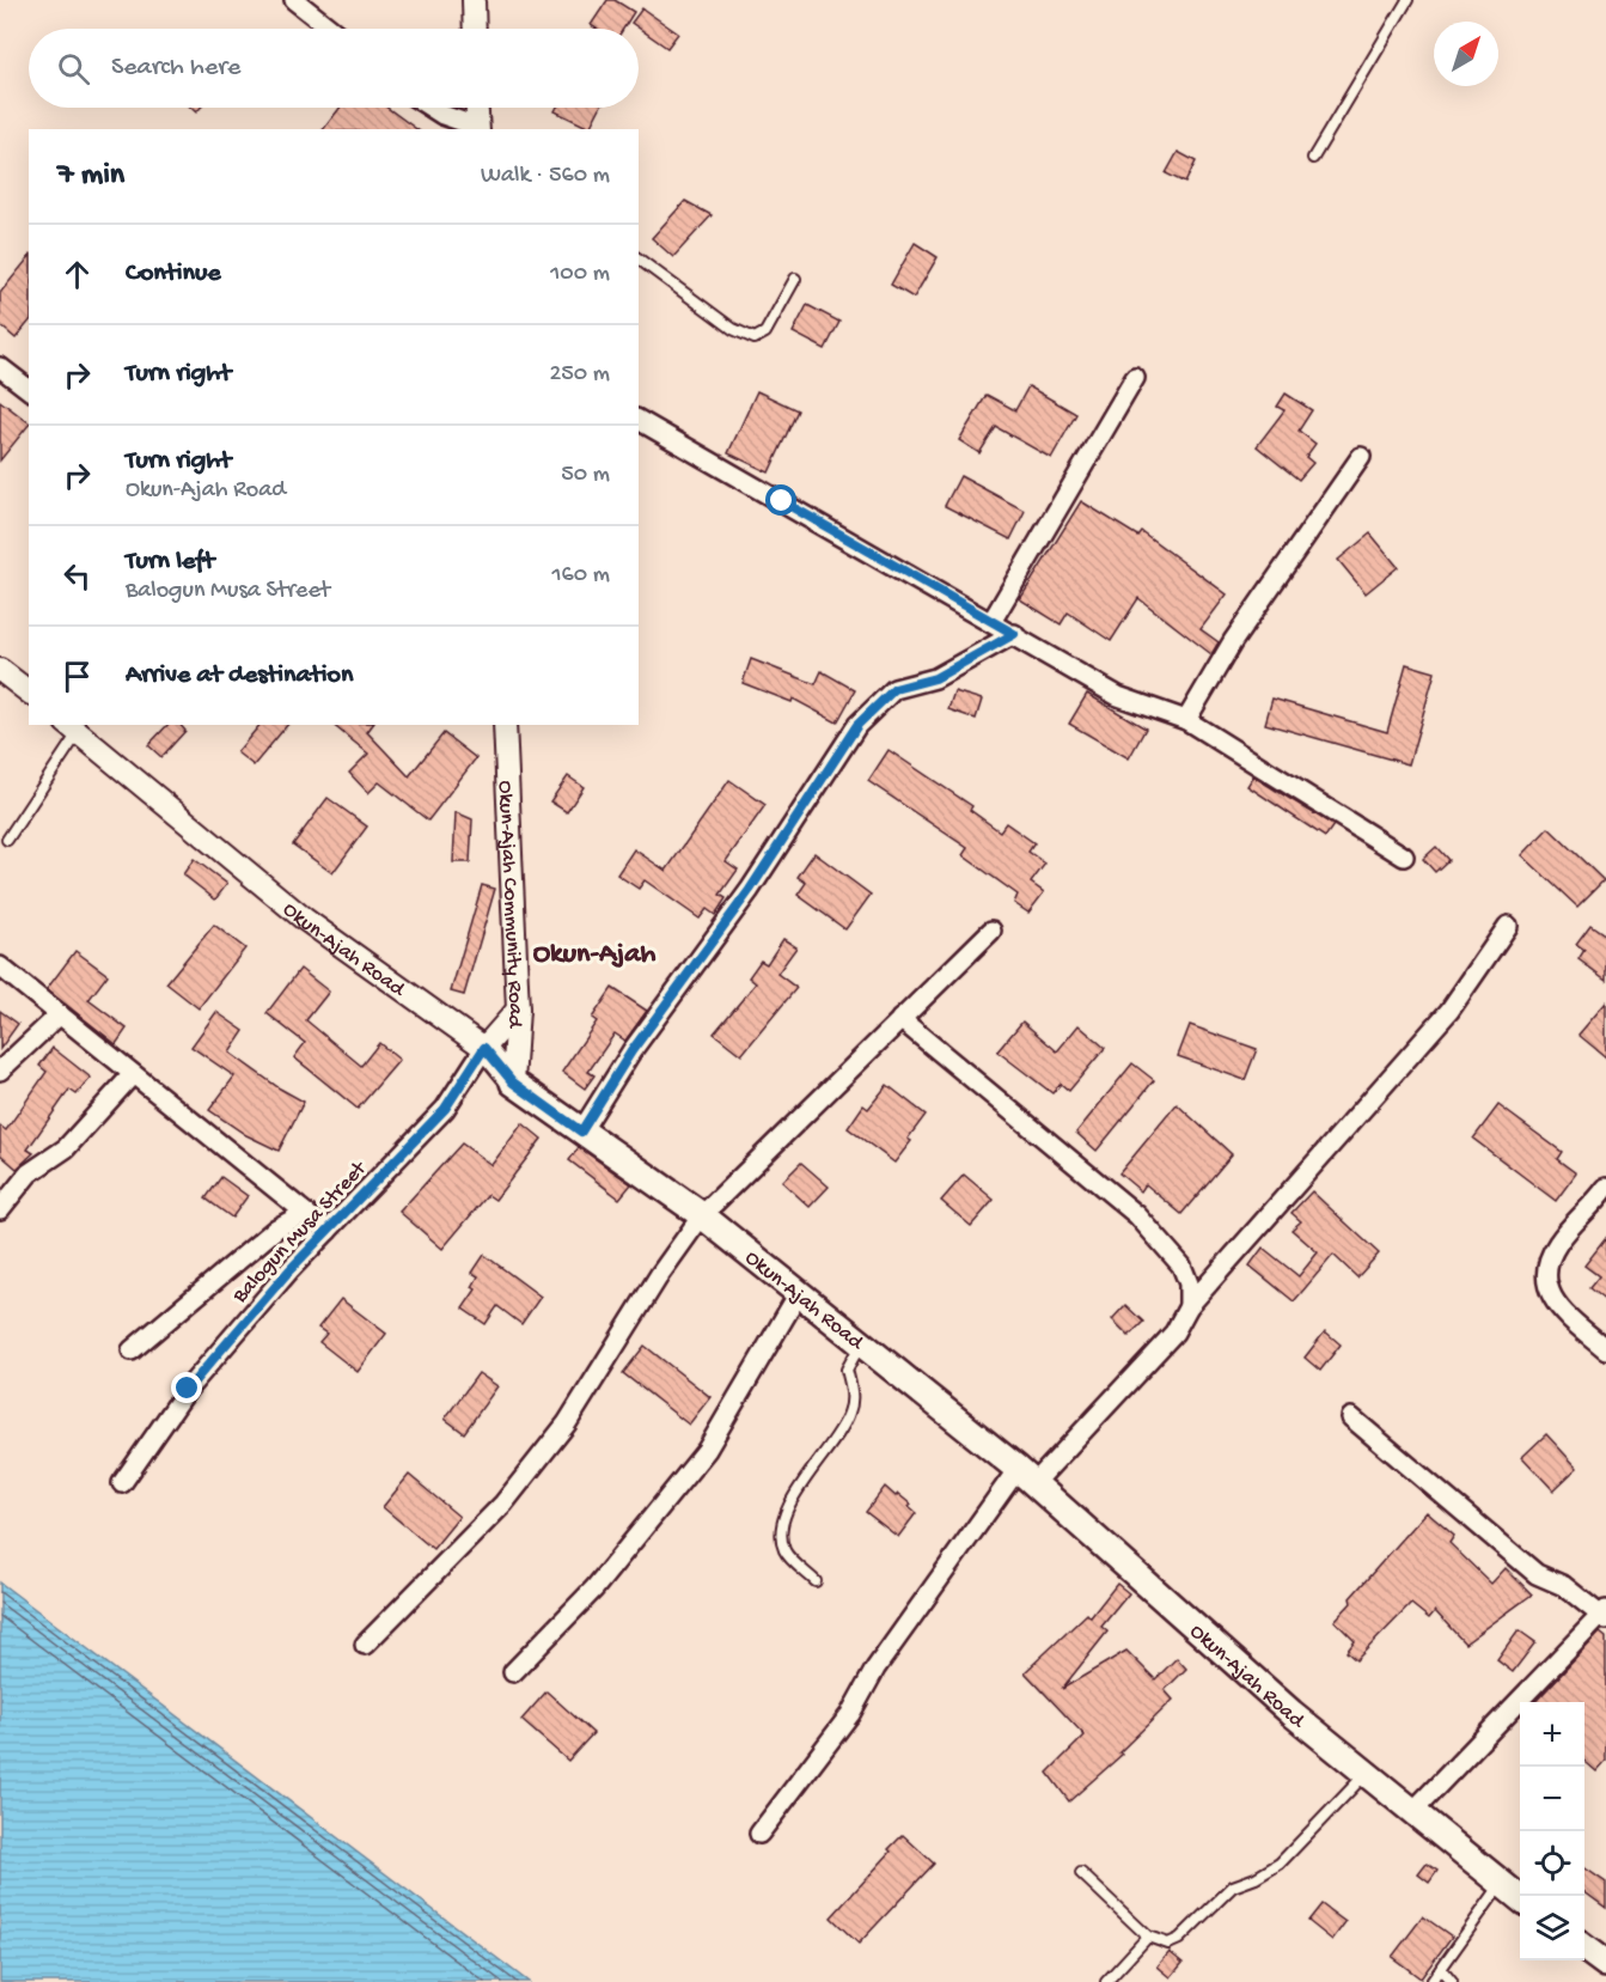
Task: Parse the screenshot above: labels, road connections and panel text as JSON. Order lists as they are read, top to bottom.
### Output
{
  "streets": {
    "main road": ["Okun-Ajah Road"],
    "street": ["Okun-Ajah Community Road", "Balogun Musa Street"]
  },
  "crossings": [
    ["Okun-Ajah Community Road", "Okun-Ajah Road"],
    ["Okun-Ajah Road", "Balogun Musa Street"]
  ],
  "districts": ["Okun-Ajah"],
  "north": "top right",
  "page": {
    "search": "Search here",
    "heading": ["7 min", "Walk · 560 m"],
    "list": [
      ["Continue", "100 m"],
      ["Turn right", "250 m"],
      ["Turn right", "Okun-Ajah Road", "50 m"],
      ["Turn left", "Balogun Musa Street", "160 m"],
      "Arrive at destination"
    ],
    "map_buttons": ["+", "−"]
  }
}
